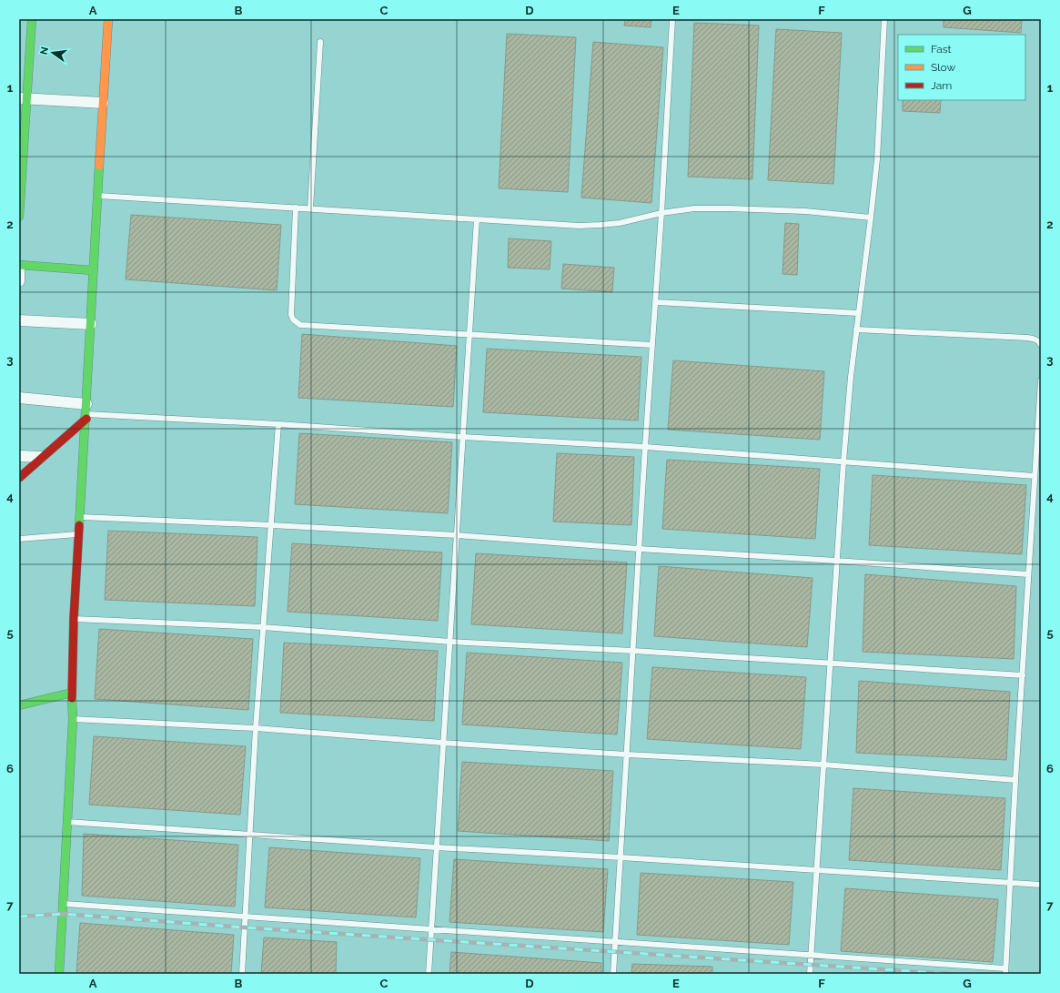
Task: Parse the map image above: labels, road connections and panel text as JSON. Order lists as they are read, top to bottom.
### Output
{
  "legend": ["Fast", "Slow", "Jam"],
  "north": "left",
  "grid": {
    "columns": [
      "A",
      "B",
      "C",
      "D",
      "E",
      "F",
      "G"
    ],
    "rows": [
      "1",
      "2",
      "3",
      "4",
      "5",
      "6",
      "7"
    ]
  }
}
